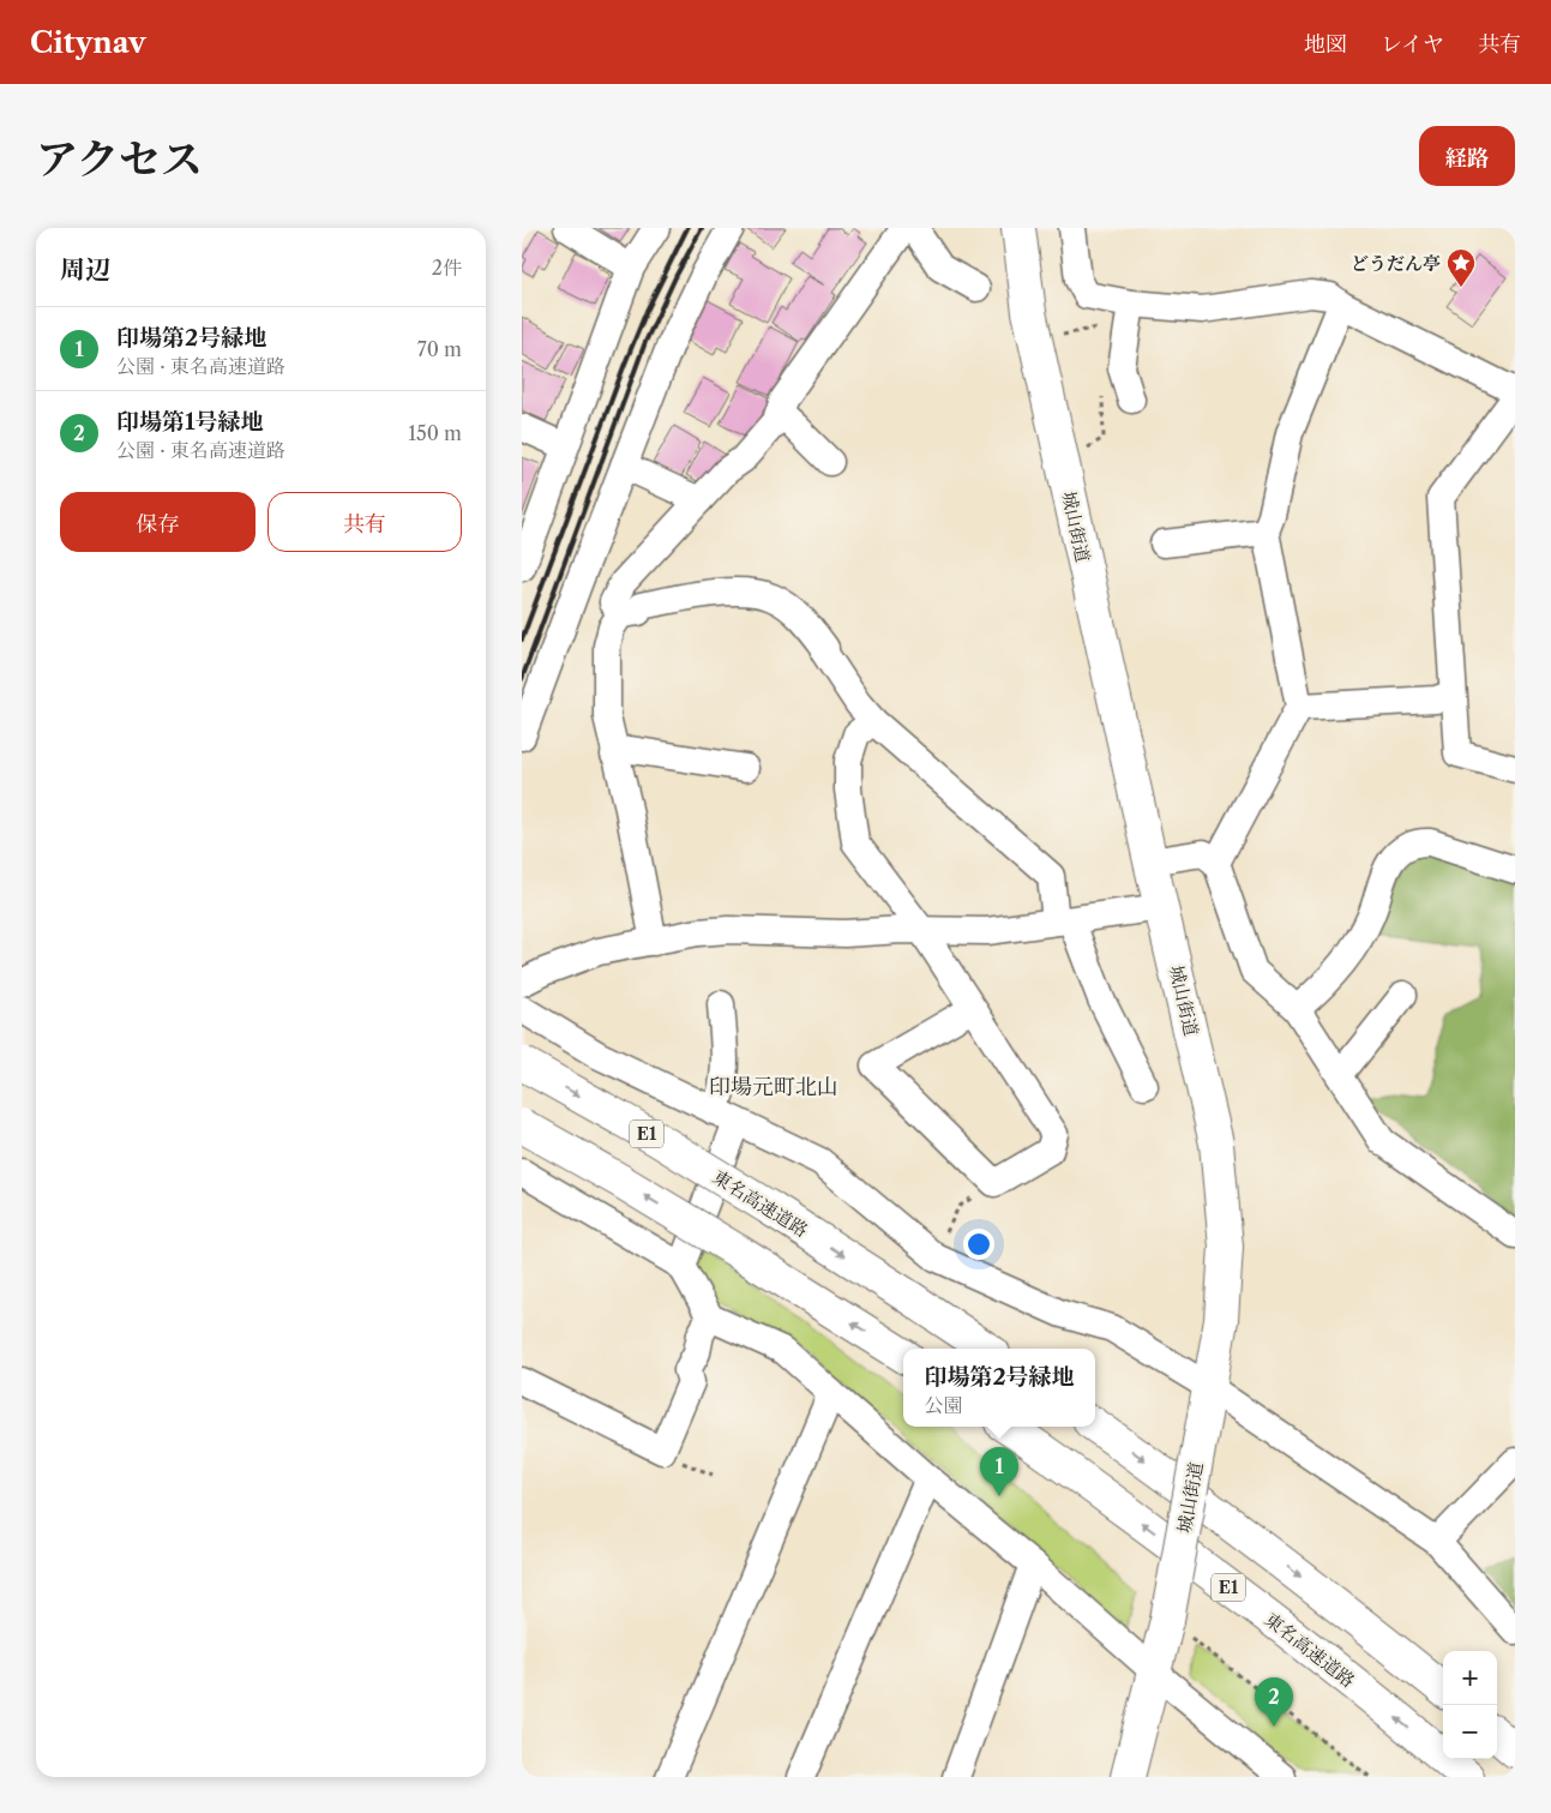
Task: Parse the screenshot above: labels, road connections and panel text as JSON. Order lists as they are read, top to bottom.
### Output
{
  "streets": {
    "main road": ["城山街道", "E1", "東名高速道路"]
  },
  "districts": ["印場元町北山"],
  "places": {
    "place": ["どうだん亭"]
  },
  "page": {
    "header": "Citynav",
    "nav": ["地図", "レイヤ", "共有"],
    "title": "アクセス",
    "buttons": [
      "経路",
      ["保存", "共有"]
    ],
    "heading": ["周辺", "2件"],
    "list": [
      {
        "mark": "1",
        "name": "印場第2号緑地",
        "note": "公園 · 東名高速道路",
        "value": "70 m"
      },
      {
        "mark": "2",
        "name": "印場第1号緑地",
        "note": "公園 · 東名高速道路",
        "value": "150 m"
      }
    ],
    "popup": ["印場第2号緑地", "公園"],
    "pins": ["1", "2"],
    "map_buttons": ["+", "−"]
  }
}
